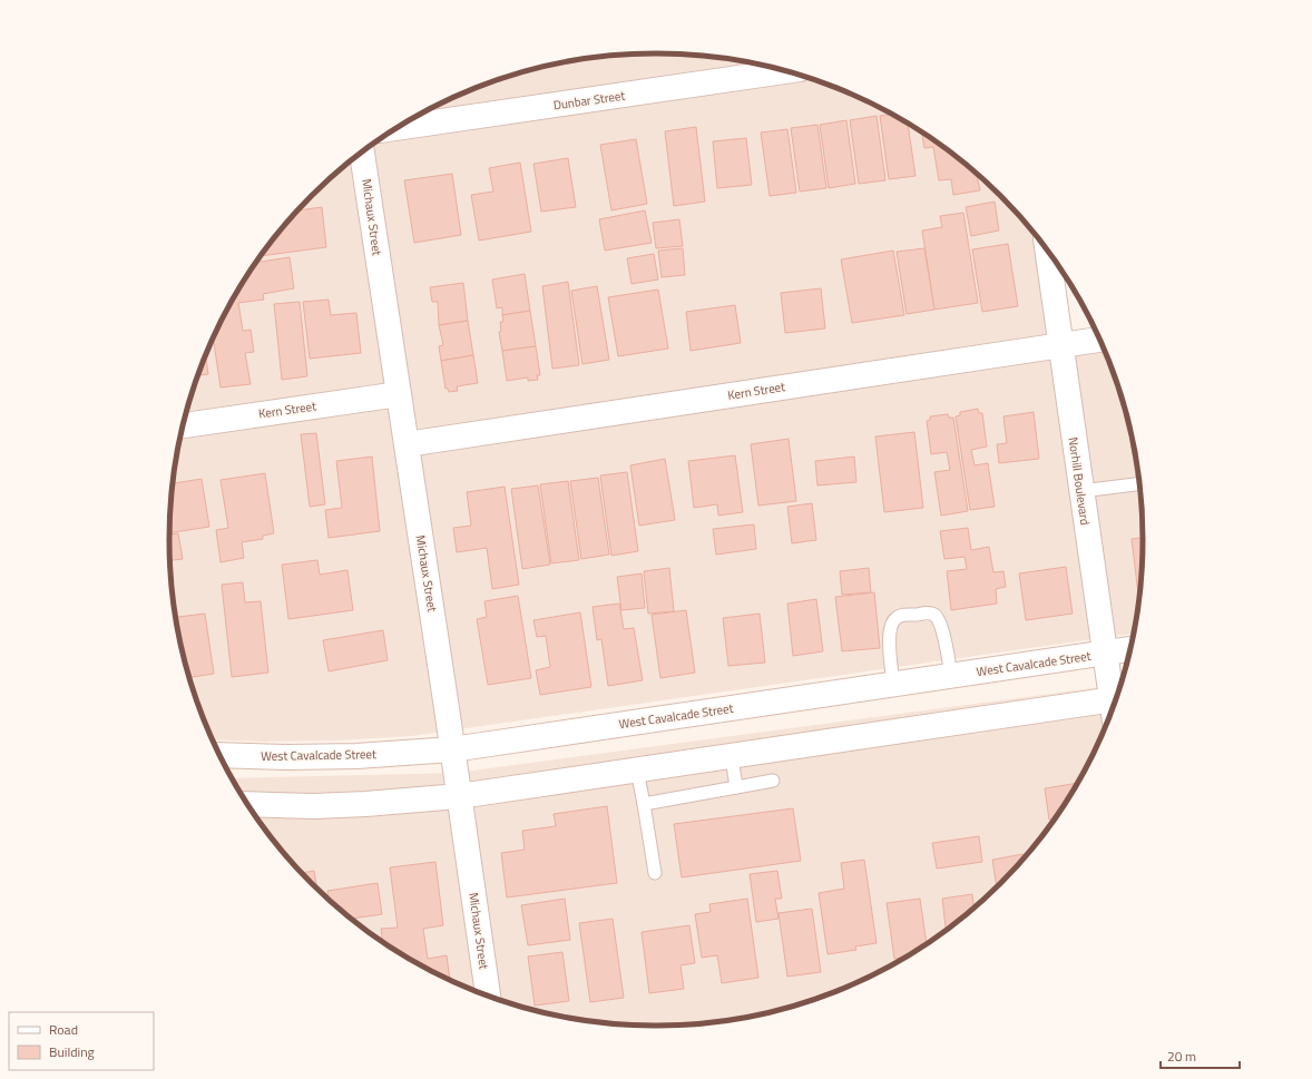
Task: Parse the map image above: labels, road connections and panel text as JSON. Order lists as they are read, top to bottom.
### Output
{
  "streets": {
    "street": [
      "Dunbar Street",
      "Michaux Street",
      "Kern Street",
      "Norhill Boulevard",
      "West Cavalcade Street"
    ]
  },
  "crossings": [
    ["Michaux Street", "Kern Street"],
    ["Michaux Street", "West Cavalcade Street"],
    ["Kern Street", "Norhill Boulevard"],
    ["Norhill Boulevard", "West Cavalcade Street"]
  ],
  "legend": ["Road", "Building"],
  "scale_bar": "20 m"
}
